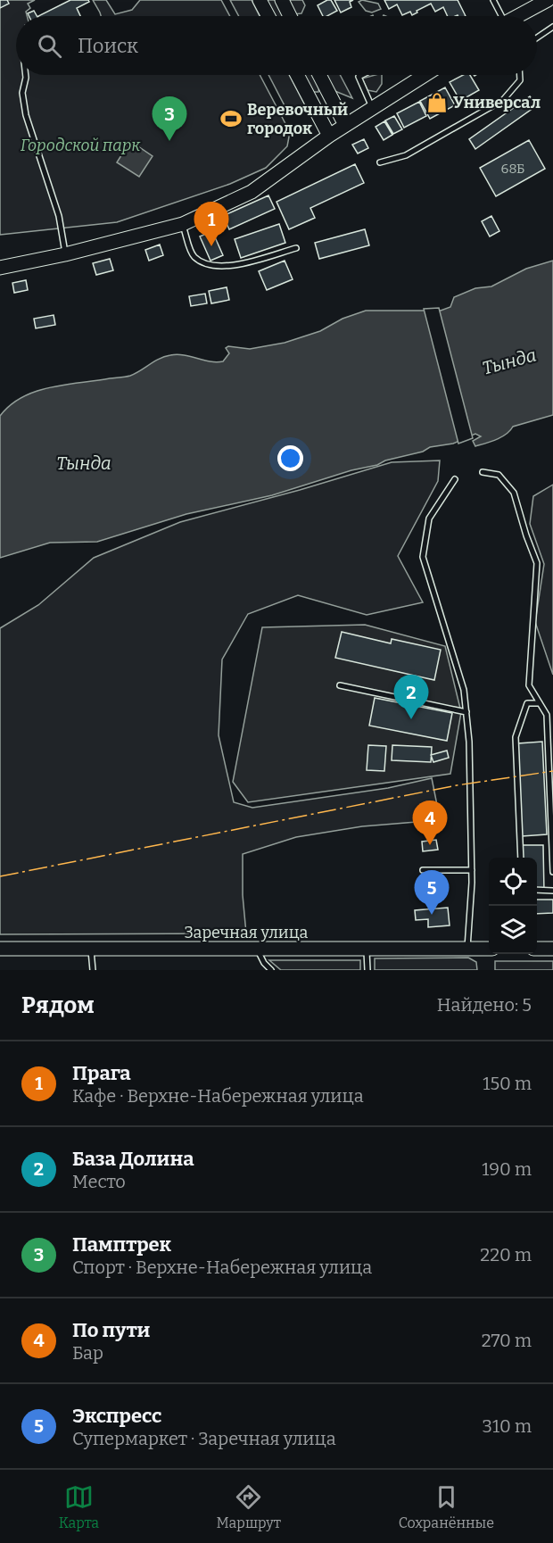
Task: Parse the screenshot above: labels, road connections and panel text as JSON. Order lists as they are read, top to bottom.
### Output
{
  "streets": {
    "street": ["Заречная улица"]
  },
  "water": ["Тында"],
  "parks": ["Городской парк"],
  "places": {
    "shop": ["Универсал"],
    "sports": ["Веревочный городок"]
  },
  "house_numbers": ["68Б"],
  "page": {
    "search": "Поиск",
    "pins": [
      "3",
      "1",
      "2",
      "4",
      "5"
    ],
    "heading": ["Рядом", "Найдено: 5"],
    "list": [
      {
        "mark": "1",
        "name": "Прага",
        "note": "Кафе · Верхне-Набережная улица",
        "value": "150 m"
      },
      {
        "mark": "2",
        "name": "База Долина",
        "note": "Место",
        "value": "190 m"
      },
      {
        "mark": "3",
        "name": "Памптрек",
        "note": "Спорт · Верхне-Набережная улица",
        "value": "220 m"
      },
      {
        "mark": "4",
        "name": "По пути",
        "note": "Бар",
        "value": "270 m"
      },
      {
        "mark": "5",
        "name": "Экспресс",
        "note": "Супермаркет · Заречная улица",
        "value": "310 m"
      }
    ],
    "nav": ["Карта", "Маршрут", "Сохранённые"]
  }
}
